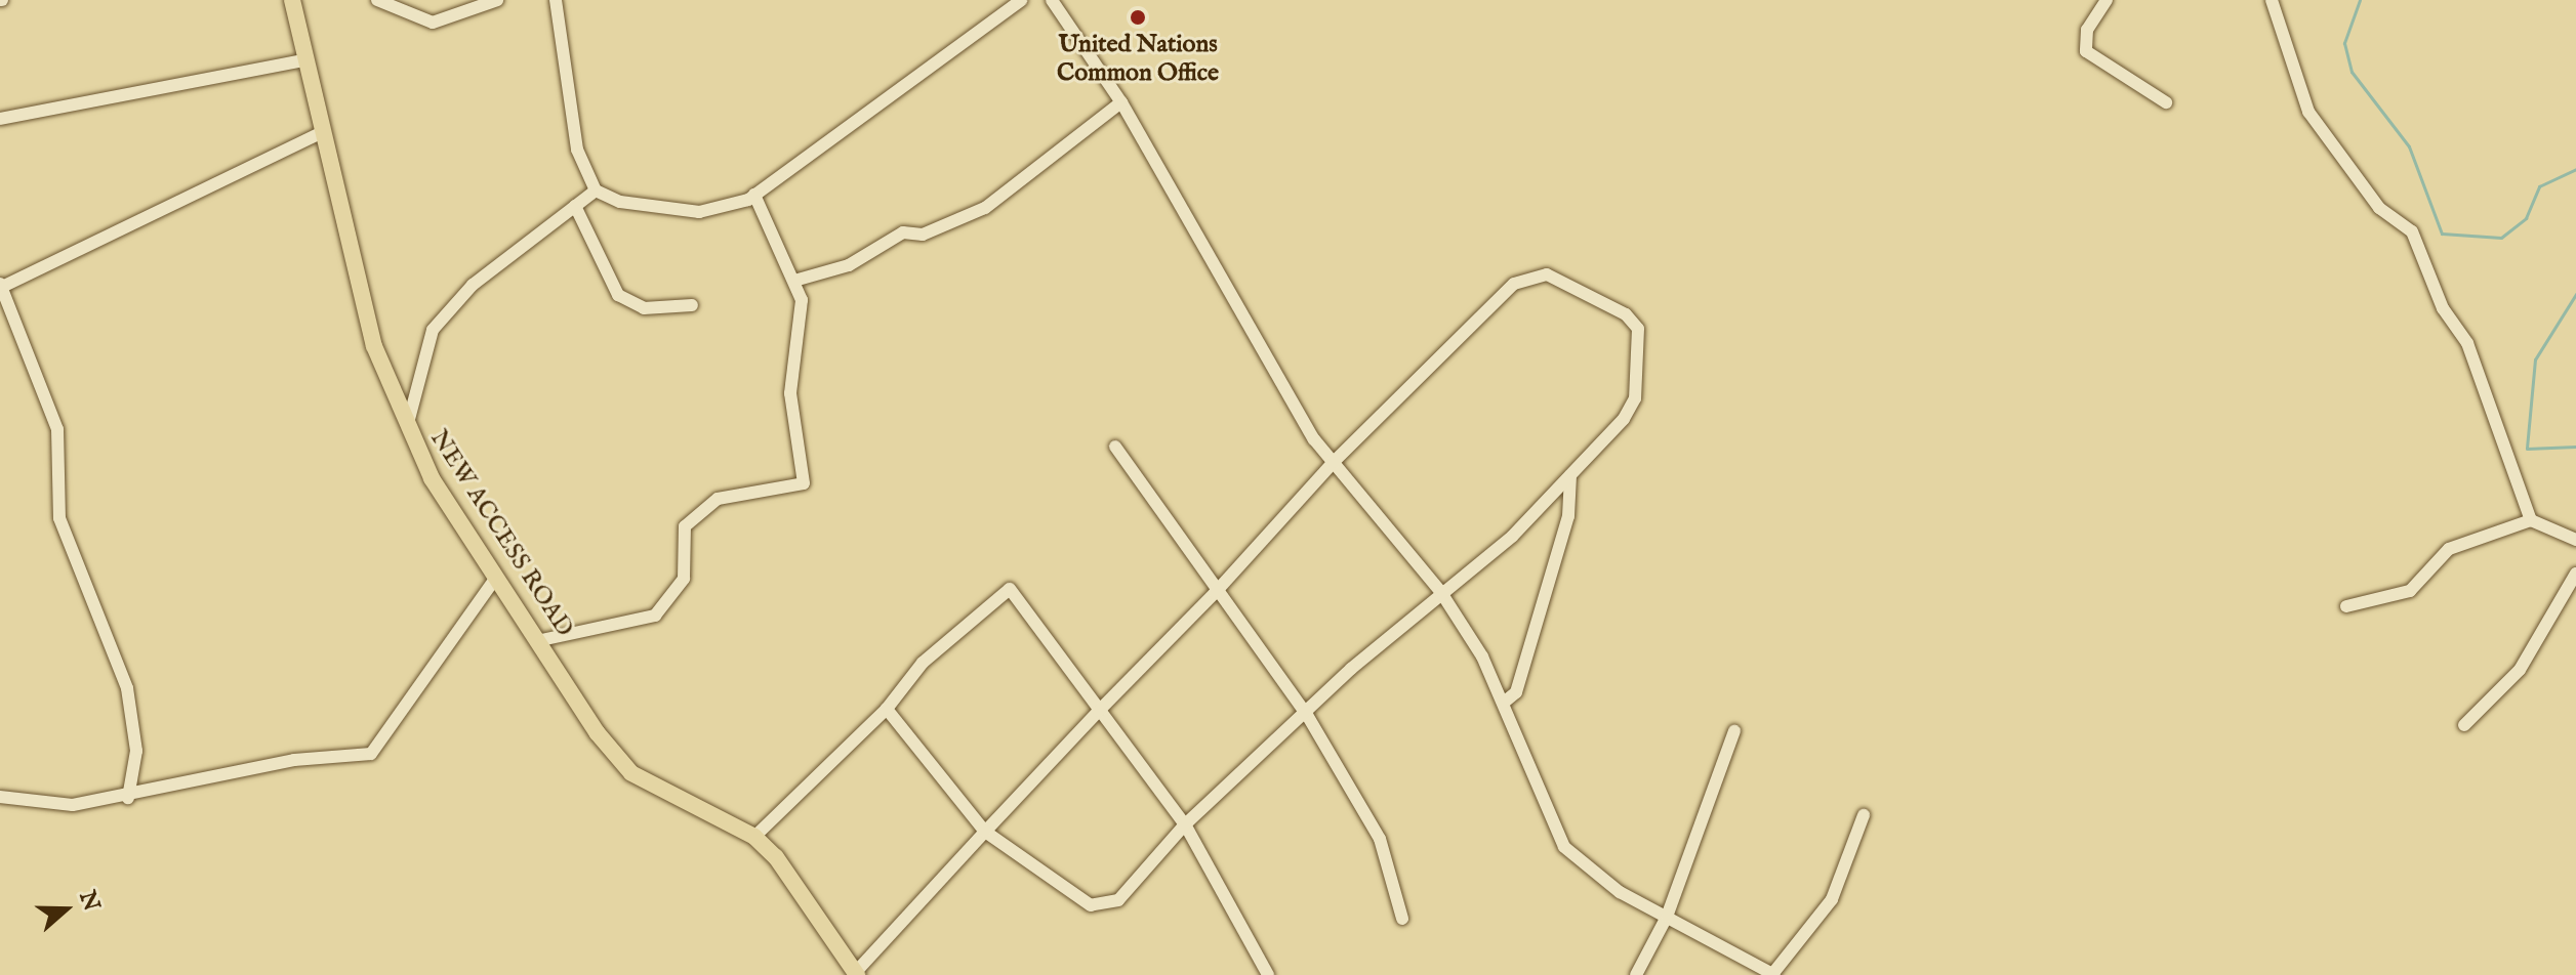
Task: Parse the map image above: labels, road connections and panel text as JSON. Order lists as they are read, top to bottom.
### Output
{
  "streets": {
    "main road": ["NEW ACCESS ROAD"]
  },
  "places": ["United Nations Common Office"],
  "north": "right"
}
